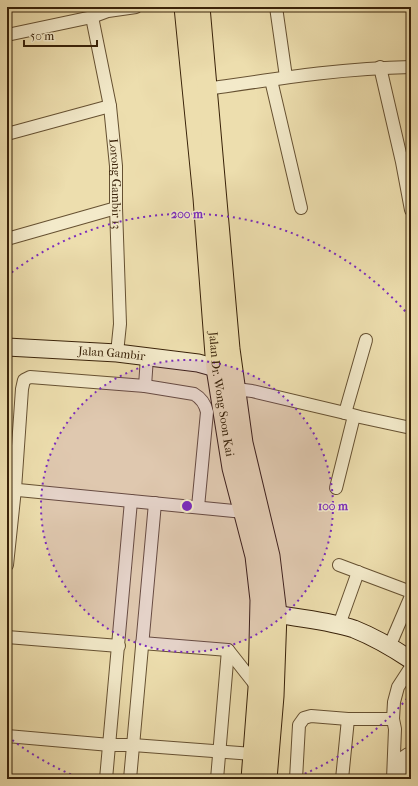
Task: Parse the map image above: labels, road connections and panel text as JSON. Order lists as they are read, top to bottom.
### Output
{
  "streets": {
    "main road": ["Jalan Dr. Wong Soon Kai"],
    "street": ["Lorong Gambir 13", "Jalan Gambir"]
  },
  "crossings": [
    ["Lorong Gambir 13", "Jalan Gambir"],
    ["Jalan Gambir", "Jalan Dr. Wong Soon Kai"]
  ],
  "scale_bar": "50 m",
  "rings": ["200 m", "100 m"]
}
